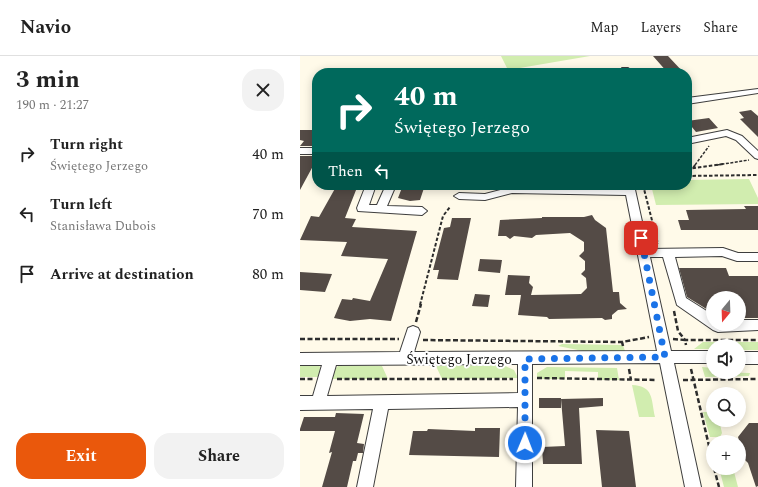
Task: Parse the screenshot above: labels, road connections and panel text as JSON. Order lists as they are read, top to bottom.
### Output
{
  "streets": {
    "street": ["Świętego Jerzego"]
  },
  "north": "bottom",
  "page": {
    "header": "Navio",
    "nav": ["Map", "Layers", "Share"],
    "heading": ["3 min", "190 m · 21:27"],
    "turn": ["40 m", "Świętego Jerzego"],
    "list": [
      {
        "name": "Turn right",
        "note": "Świętego Jerzego",
        "value": "40 m"
      },
      {
        "name": "Turn left",
        "note": "Stanisława Dubois",
        "value": "70 m"
      },
      {
        "name": "Arrive at destination",
        "value": "80 m"
      }
    ],
    "then": "Then",
    "map_buttons": "+",
    "buttons": ["Exit", "Share"]
  }
}
